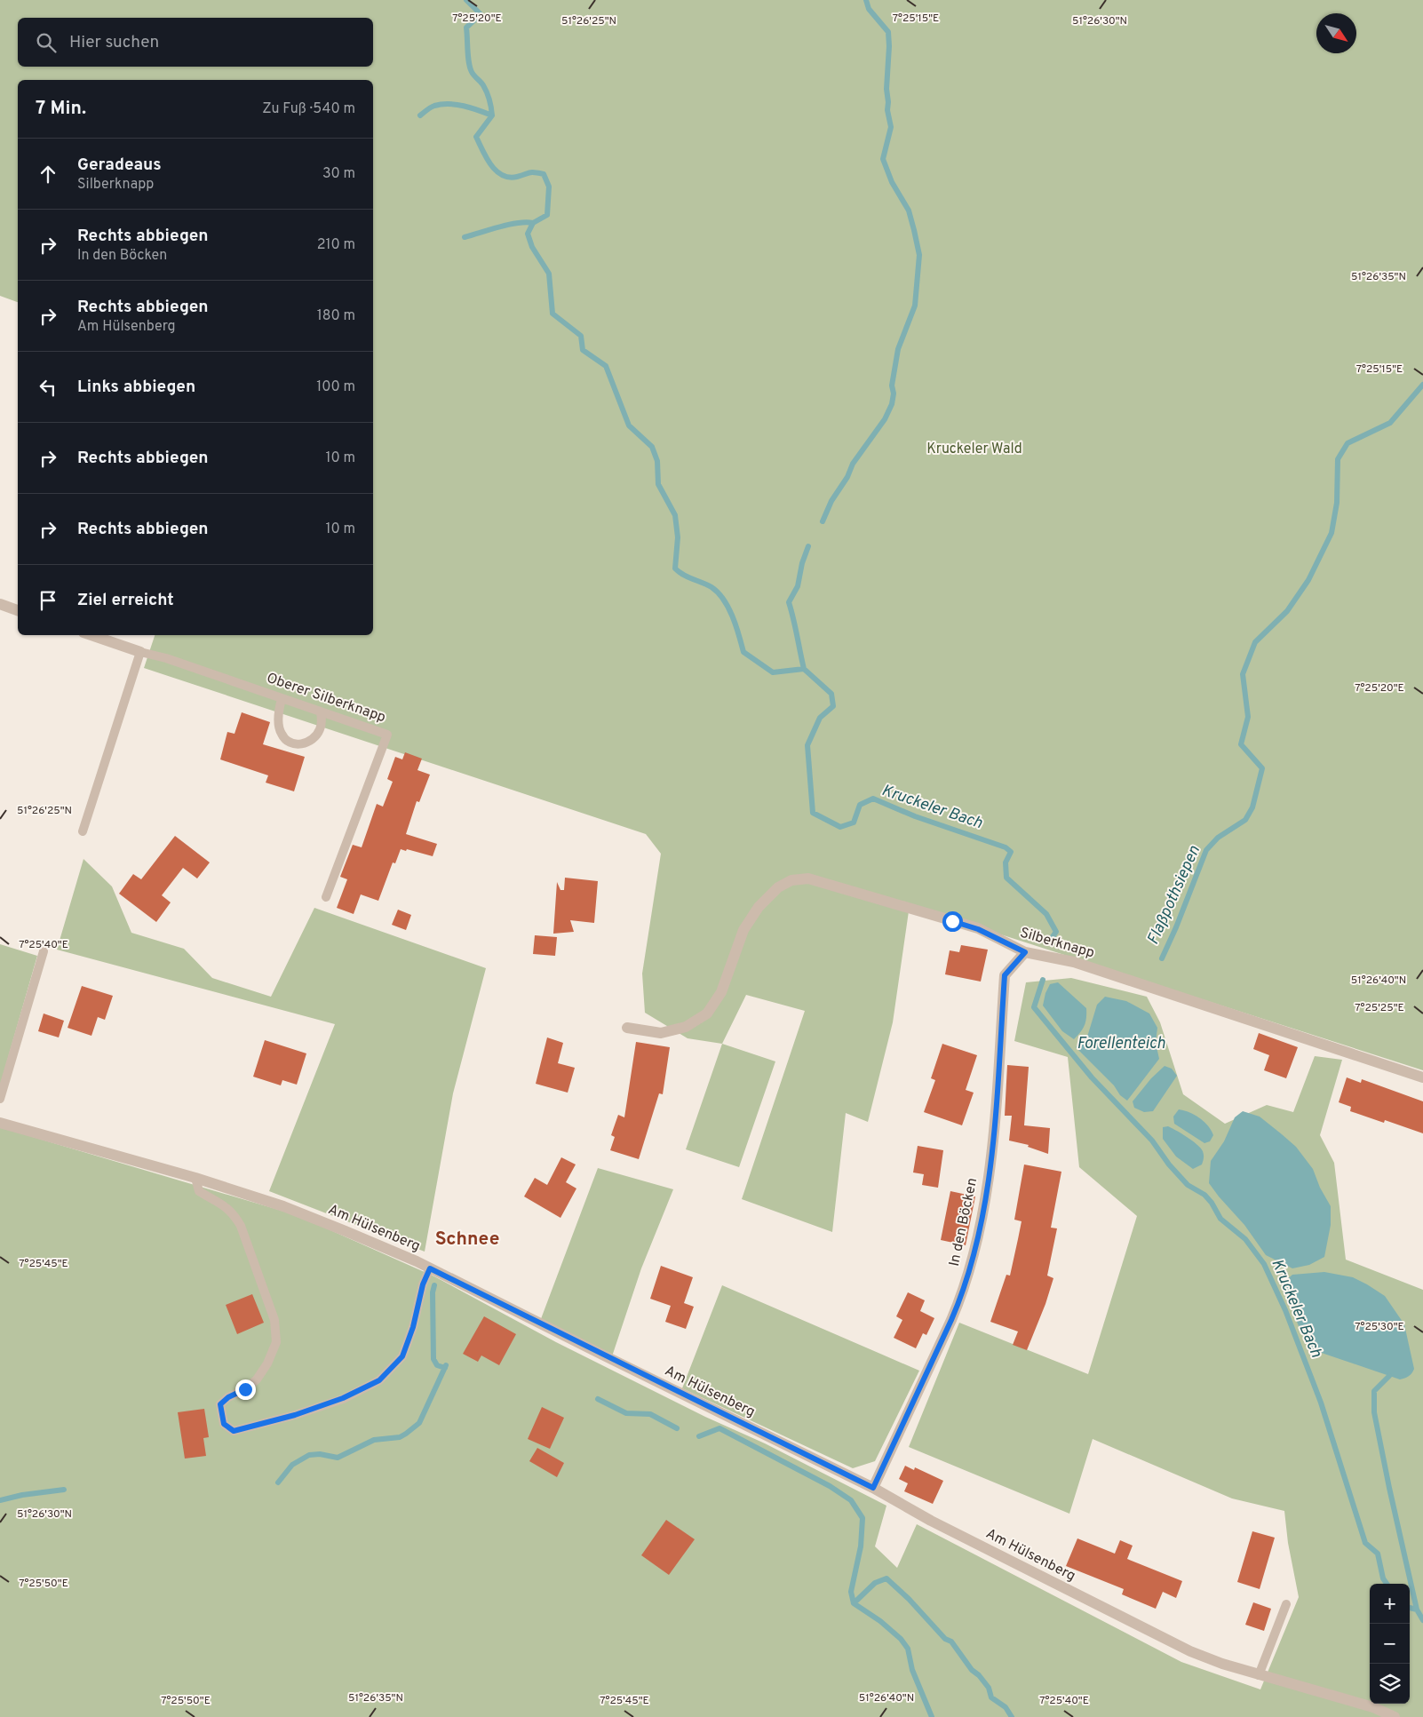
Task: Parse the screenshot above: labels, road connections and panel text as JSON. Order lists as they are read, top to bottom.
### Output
{
  "streets": {
    "street": [
      "Oberer Silberknapp",
      "Silberknapp",
      "In den Böcken",
      "Am Hülsenberg"
    ]
  },
  "crossings": [
    ["Silberknapp", "In den Böcken"],
    ["In den Böcken", "Am Hülsenberg"]
  ],
  "districts": ["Schnee"],
  "water": ["Kruckeler Bach", "Flaßpothsiepen", "Forellenteich"],
  "parks": ["Kruckeler Wald"],
  "north": "bottom right",
  "page": {
    "search": "Hier suchen",
    "heading": ["7 Min.", "Zu Fuß · 540 m"],
    "list": [
      ["Geradeaus", "Silberknapp", "30 m"],
      ["Rechts abbiegen", "In den Böcken", "210 m"],
      ["Rechts abbiegen", "Am Hülsenberg", "180 m"],
      ["Links abbiegen", "100 m"],
      ["Rechts abbiegen", "10 m"],
      ["Rechts abbiegen", "10 m"],
      "Ziel erreicht"
    ],
    "map_buttons": ["+", "−"]
  },
  "coordinates": [
    "7°25'20\"E",
    "7°25'15\"E",
    "51°26'25\"N",
    "51°26'30\"N",
    "51°26'35\"N",
    "7°25'40\"E",
    "51°26'40\"N",
    "7°25'25\"E",
    "7°25'45\"E",
    "7°25'30\"E",
    "7°25'50\"E"
  ]
}
